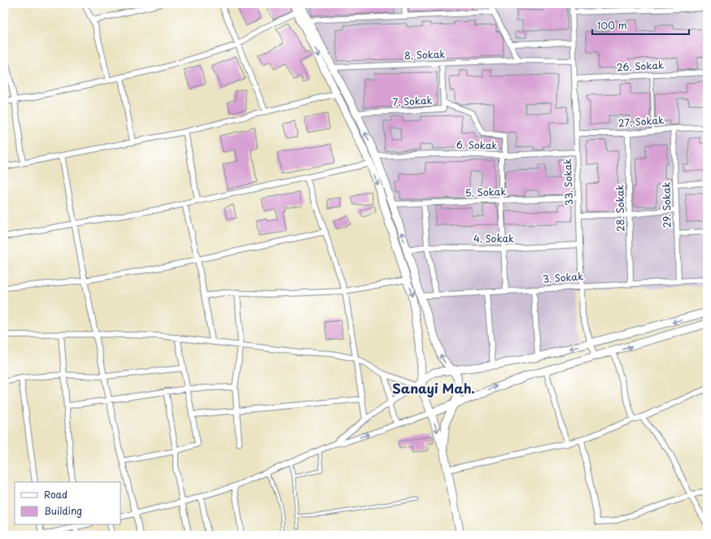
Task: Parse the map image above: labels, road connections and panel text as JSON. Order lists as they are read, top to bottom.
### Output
{
  "streets": {
    "street": [
      "8. Sokak",
      "26. Sokak",
      "7. Sokak",
      "27. Sokak",
      "6. Sokak",
      "33. Sokak",
      "5. Sokak",
      "29. Sokak",
      "28. Sokak",
      "4. Sokak",
      "3. Sokak"
    ]
  },
  "crossings": [
    ["8. Sokak", "7. Sokak"],
    ["8. Sokak", "33. Sokak"],
    ["26. Sokak", "33. Sokak"],
    ["27. Sokak", "33. Sokak"],
    ["27. Sokak", "29. Sokak"],
    ["27. Sokak", "28. Sokak"],
    ["6. Sokak", "33. Sokak"],
    ["33. Sokak", "5. Sokak"],
    ["33. Sokak", "4. Sokak"],
    ["33. Sokak", "3. Sokak"],
    ["29. Sokak", "3. Sokak"],
    ["28. Sokak", "3. Sokak"]
  ],
  "districts": ["Sanayi Mah."],
  "legend": ["Road", "Building"],
  "scale_bar": "100 m"
}
